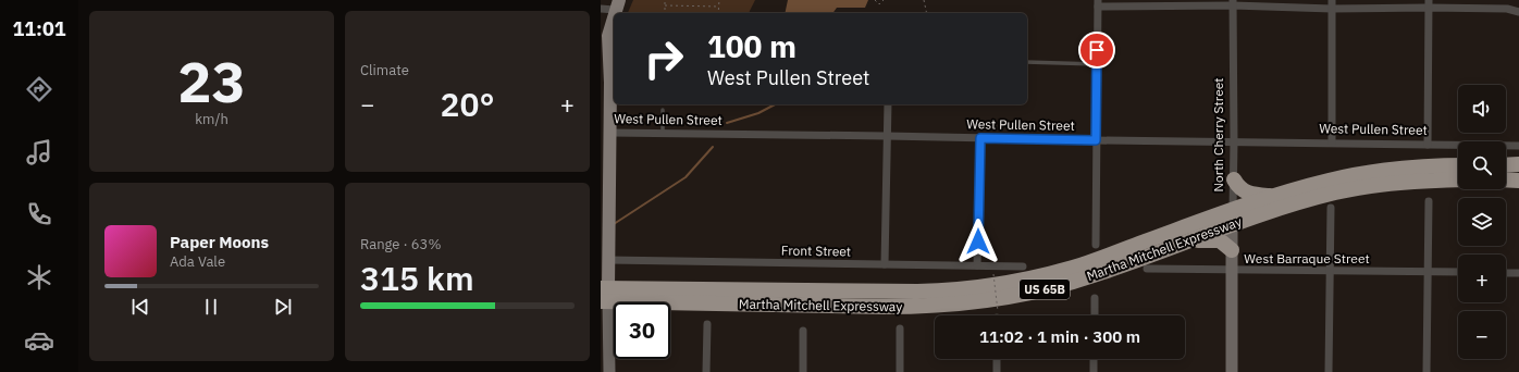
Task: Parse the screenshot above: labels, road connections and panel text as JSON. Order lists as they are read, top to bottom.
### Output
{
  "streets": {
    "highway": ["Martha Mitchell Expressway", "US 65B"],
    "main road": ["North Cherry Street"],
    "street": ["West Pullen Street", "Front Street", "West Barraque Street"]
  },
  "crossings": [
    ["West Pullen Street", "North Cherry Street"],
    ["North Cherry Street", "Martha Mitchell Expressway"],
    ["North Cherry Street", "West Barraque Street"]
  ],
  "page": {
    "tabs": "11:01",
    "tile": [
      ["23", "km/h"],
      "Climate",
      ["Range · 63%", "315 km"]
    ],
    "turn": ["100 m", "West Pullen Street"],
    "map_buttons": ["+", "−"],
    "heat": ["−", "20°", "+"],
    "song": ["Paper Moons", "Ada Vale"],
    "limit": "30",
    "trip": "11:02 · 1 min · 300 m"
  }
}
